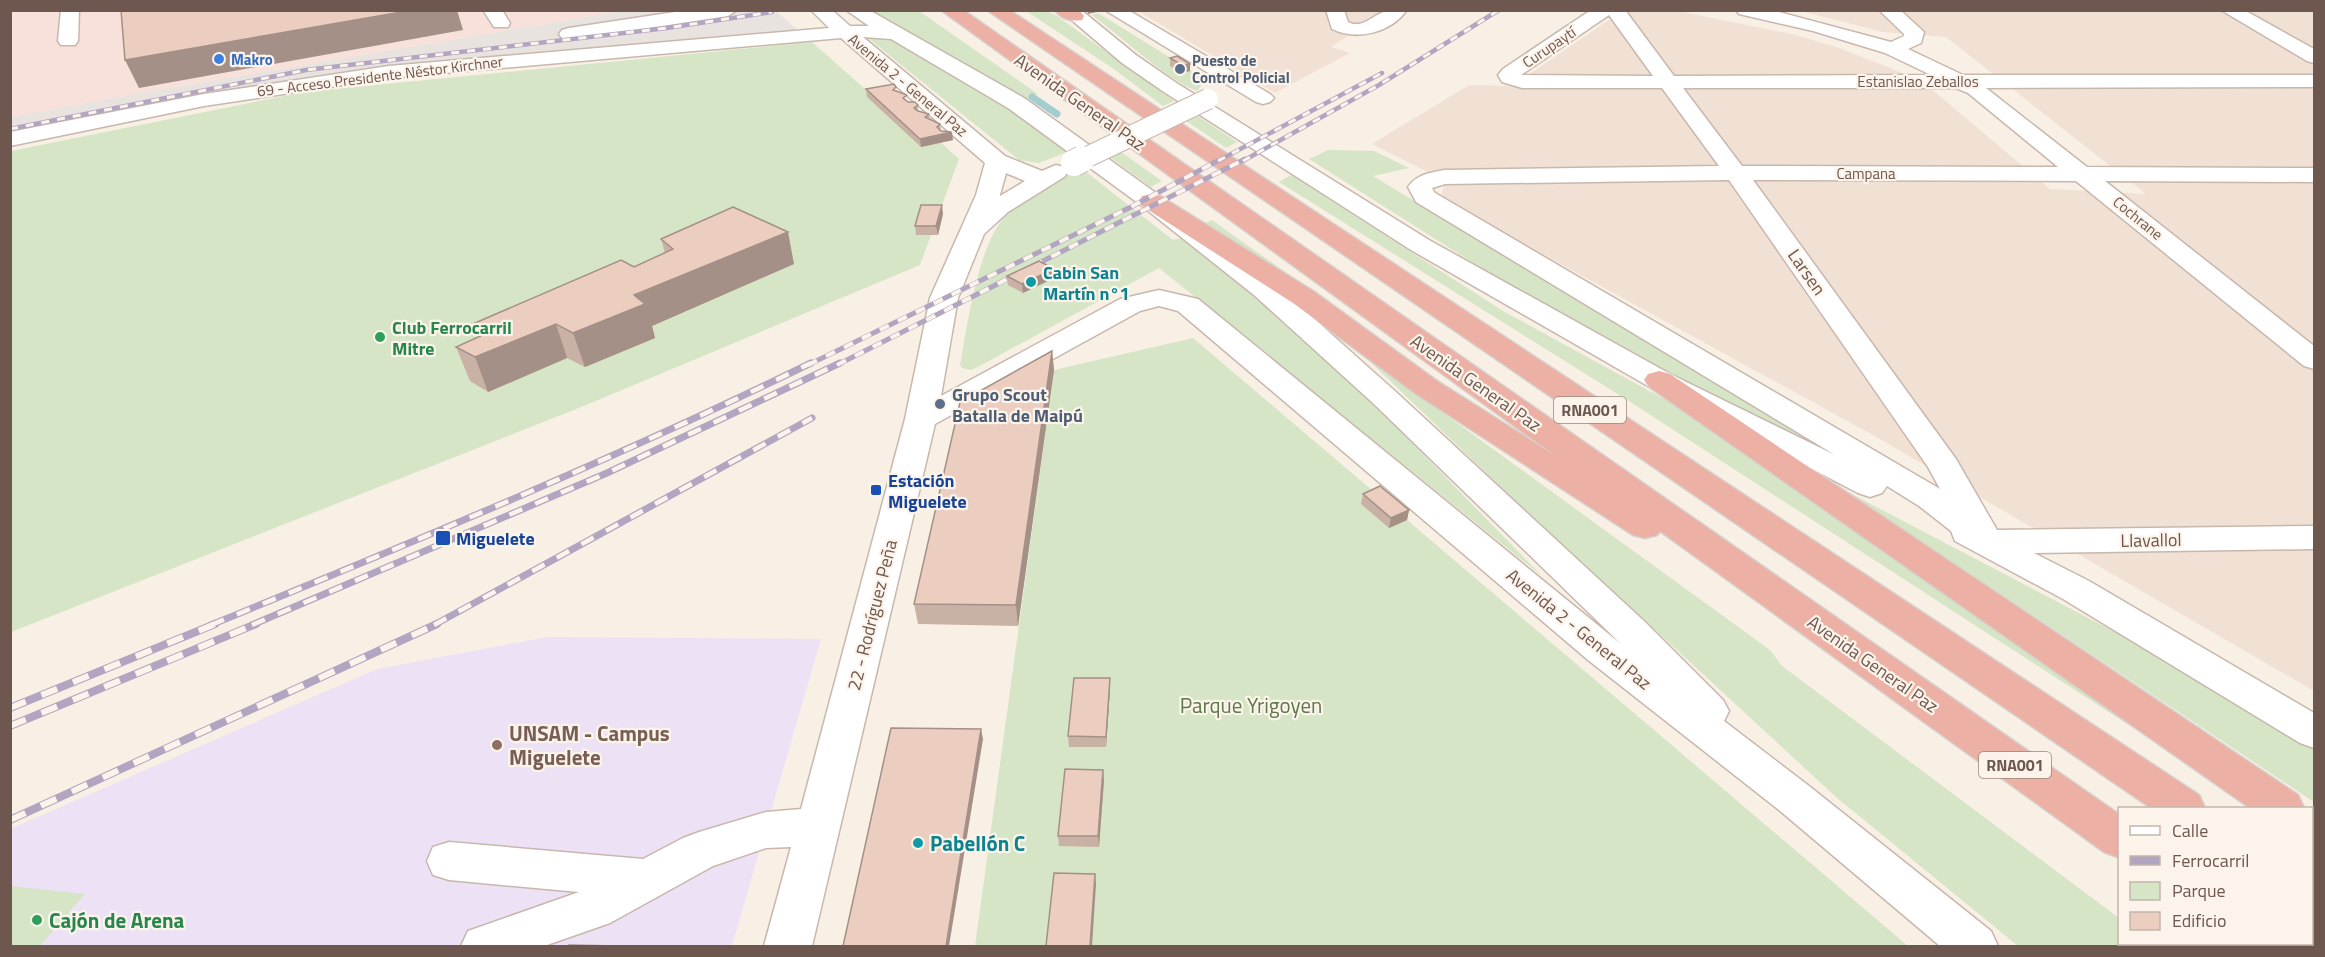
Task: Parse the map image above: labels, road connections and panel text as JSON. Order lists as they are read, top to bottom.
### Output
{
  "streets": {
    "highway": ["Avenida General Paz", "RNA001"],
    "street": [
      "Curupaytí",
      "69 - Acceso Presidente Néstor Kirchner",
      "Estanislao Zeballos",
      "Avenida 2 - General Paz",
      "Campana",
      "Cochrane",
      "Larsen",
      "Llavallol",
      "22 - Rodríguez Peña"
    ]
  },
  "crossings": [
    ["Curupaytí", "Estanislao Zeballos"],
    ["69 - Acceso Presidente Néstor Kirchner", "Avenida 2 - General Paz"],
    ["Estanislao Zeballos", "Cochrane"],
    ["Estanislao Zeballos", "Larsen"],
    ["Avenida 2 - General Paz", "22 - Rodríguez Peña"],
    ["Campana", "Cochrane"],
    ["Campana", "Larsen"],
    ["Campana", "Llavallol"],
    ["Larsen", "Llavallol"]
  ],
  "parks": ["Parque Yrigoyen"],
  "places": {
    "other": [
      "Makro",
      "Puesto de Control Policial",
      "Cabin San Martín n°1",
      "Club Ferrocarril Mitre",
      "Grupo Scout Batalla de Maipú",
      "UNSAM - Campus Miguelete",
      "Pabellón C",
      "Cajón de Arena"
    ],
    "transit": ["Estación Miguelete", "Miguelete"]
  },
  "legend": [
    "Calle",
    "Ferrocarril",
    "Parque",
    "Edificio"
  ]
}
